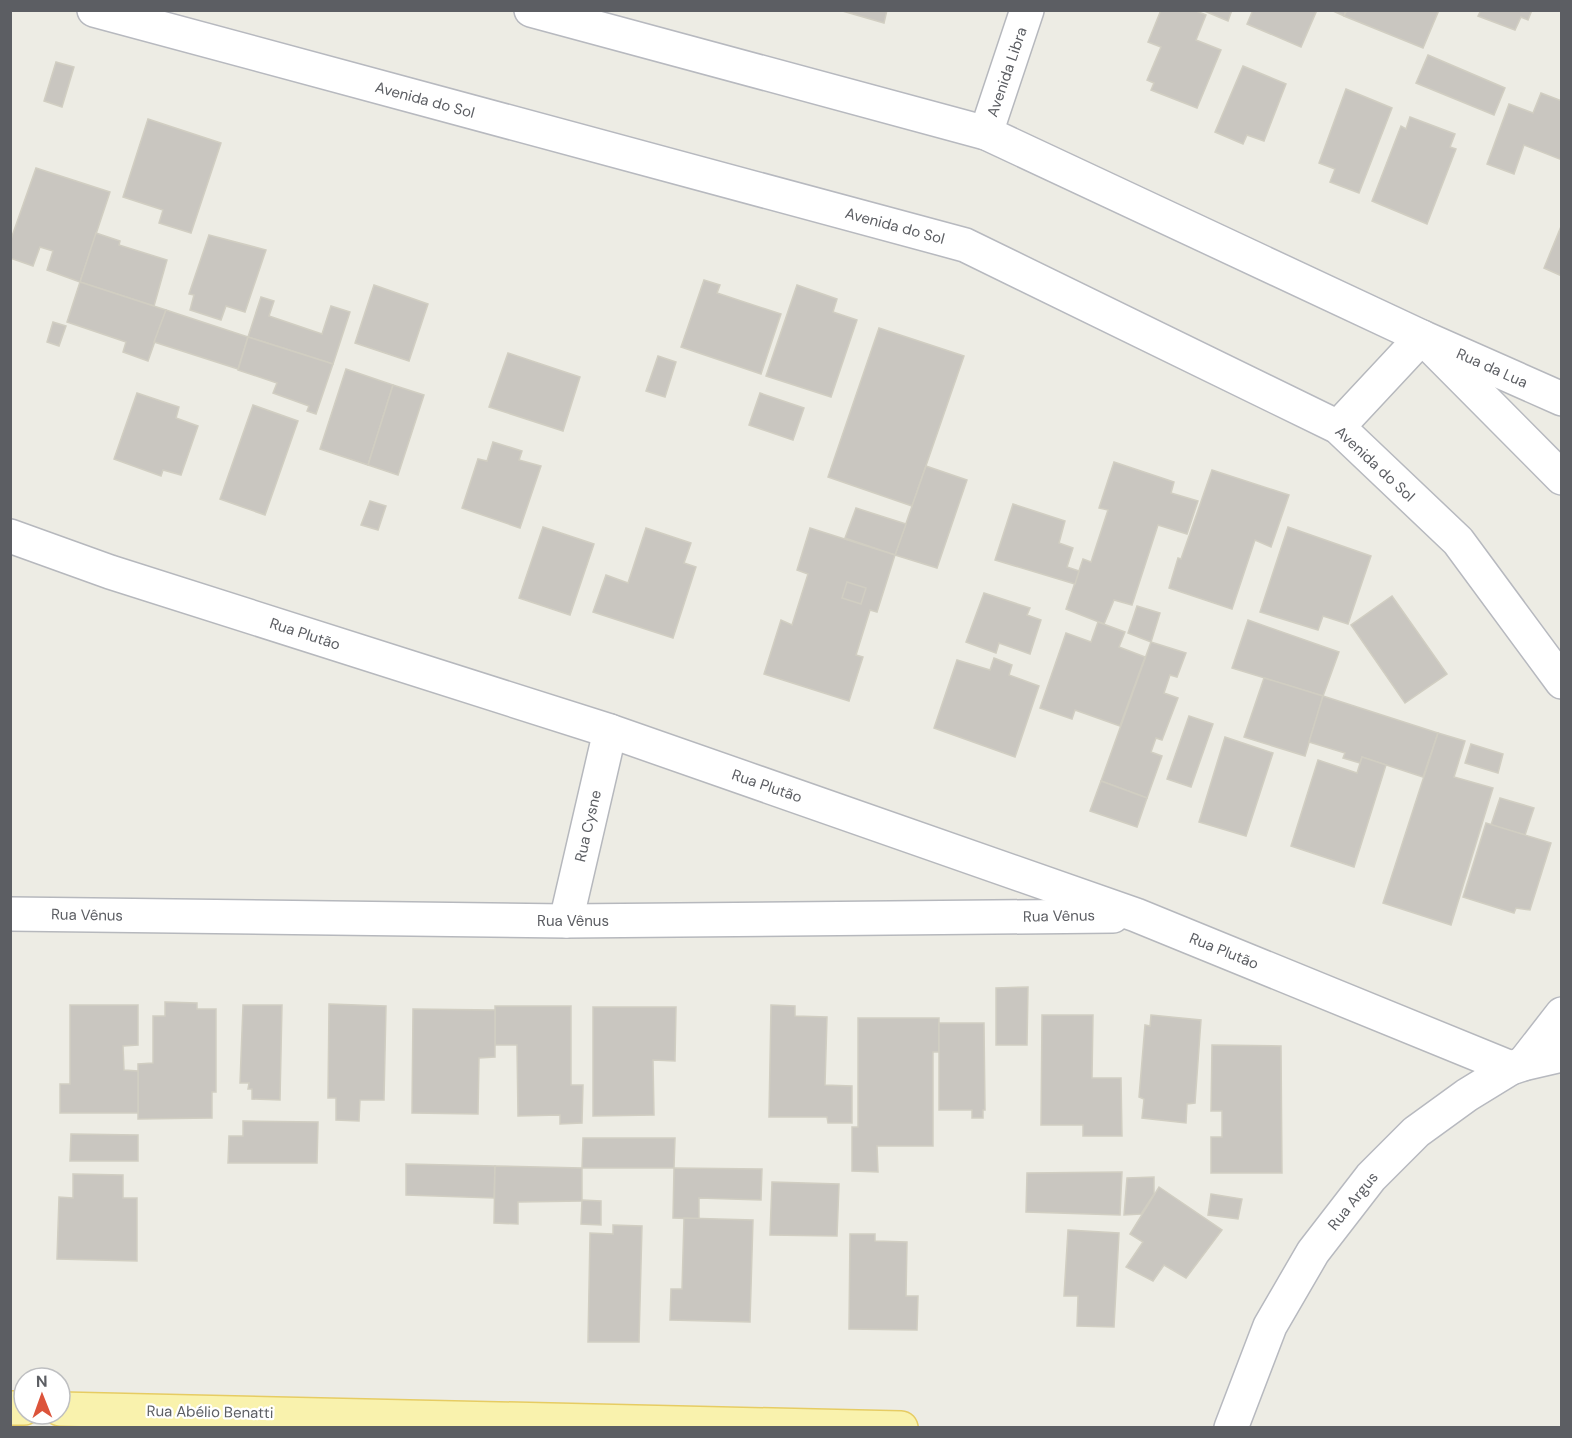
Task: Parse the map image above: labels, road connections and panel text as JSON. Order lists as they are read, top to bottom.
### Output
{
  "streets": {
    "main road": ["Rua Abélio Benatti"],
    "street": [
      "Avenida Libra",
      "Avenida do Sol",
      "Rua da Lua",
      "Rua Plutão",
      "Rua Cysne",
      "Rua Vênus",
      "Rua Argus"
    ]
  },
  "crossings": [
    ["Rua Plutão", "Rua Cysne"],
    ["Rua Plutão", "Rua Vênus"],
    ["Rua Plutão", "Rua Argus"],
    ["Rua Cysne", "Rua Vênus"]
  ],
  "north": "top"
}
